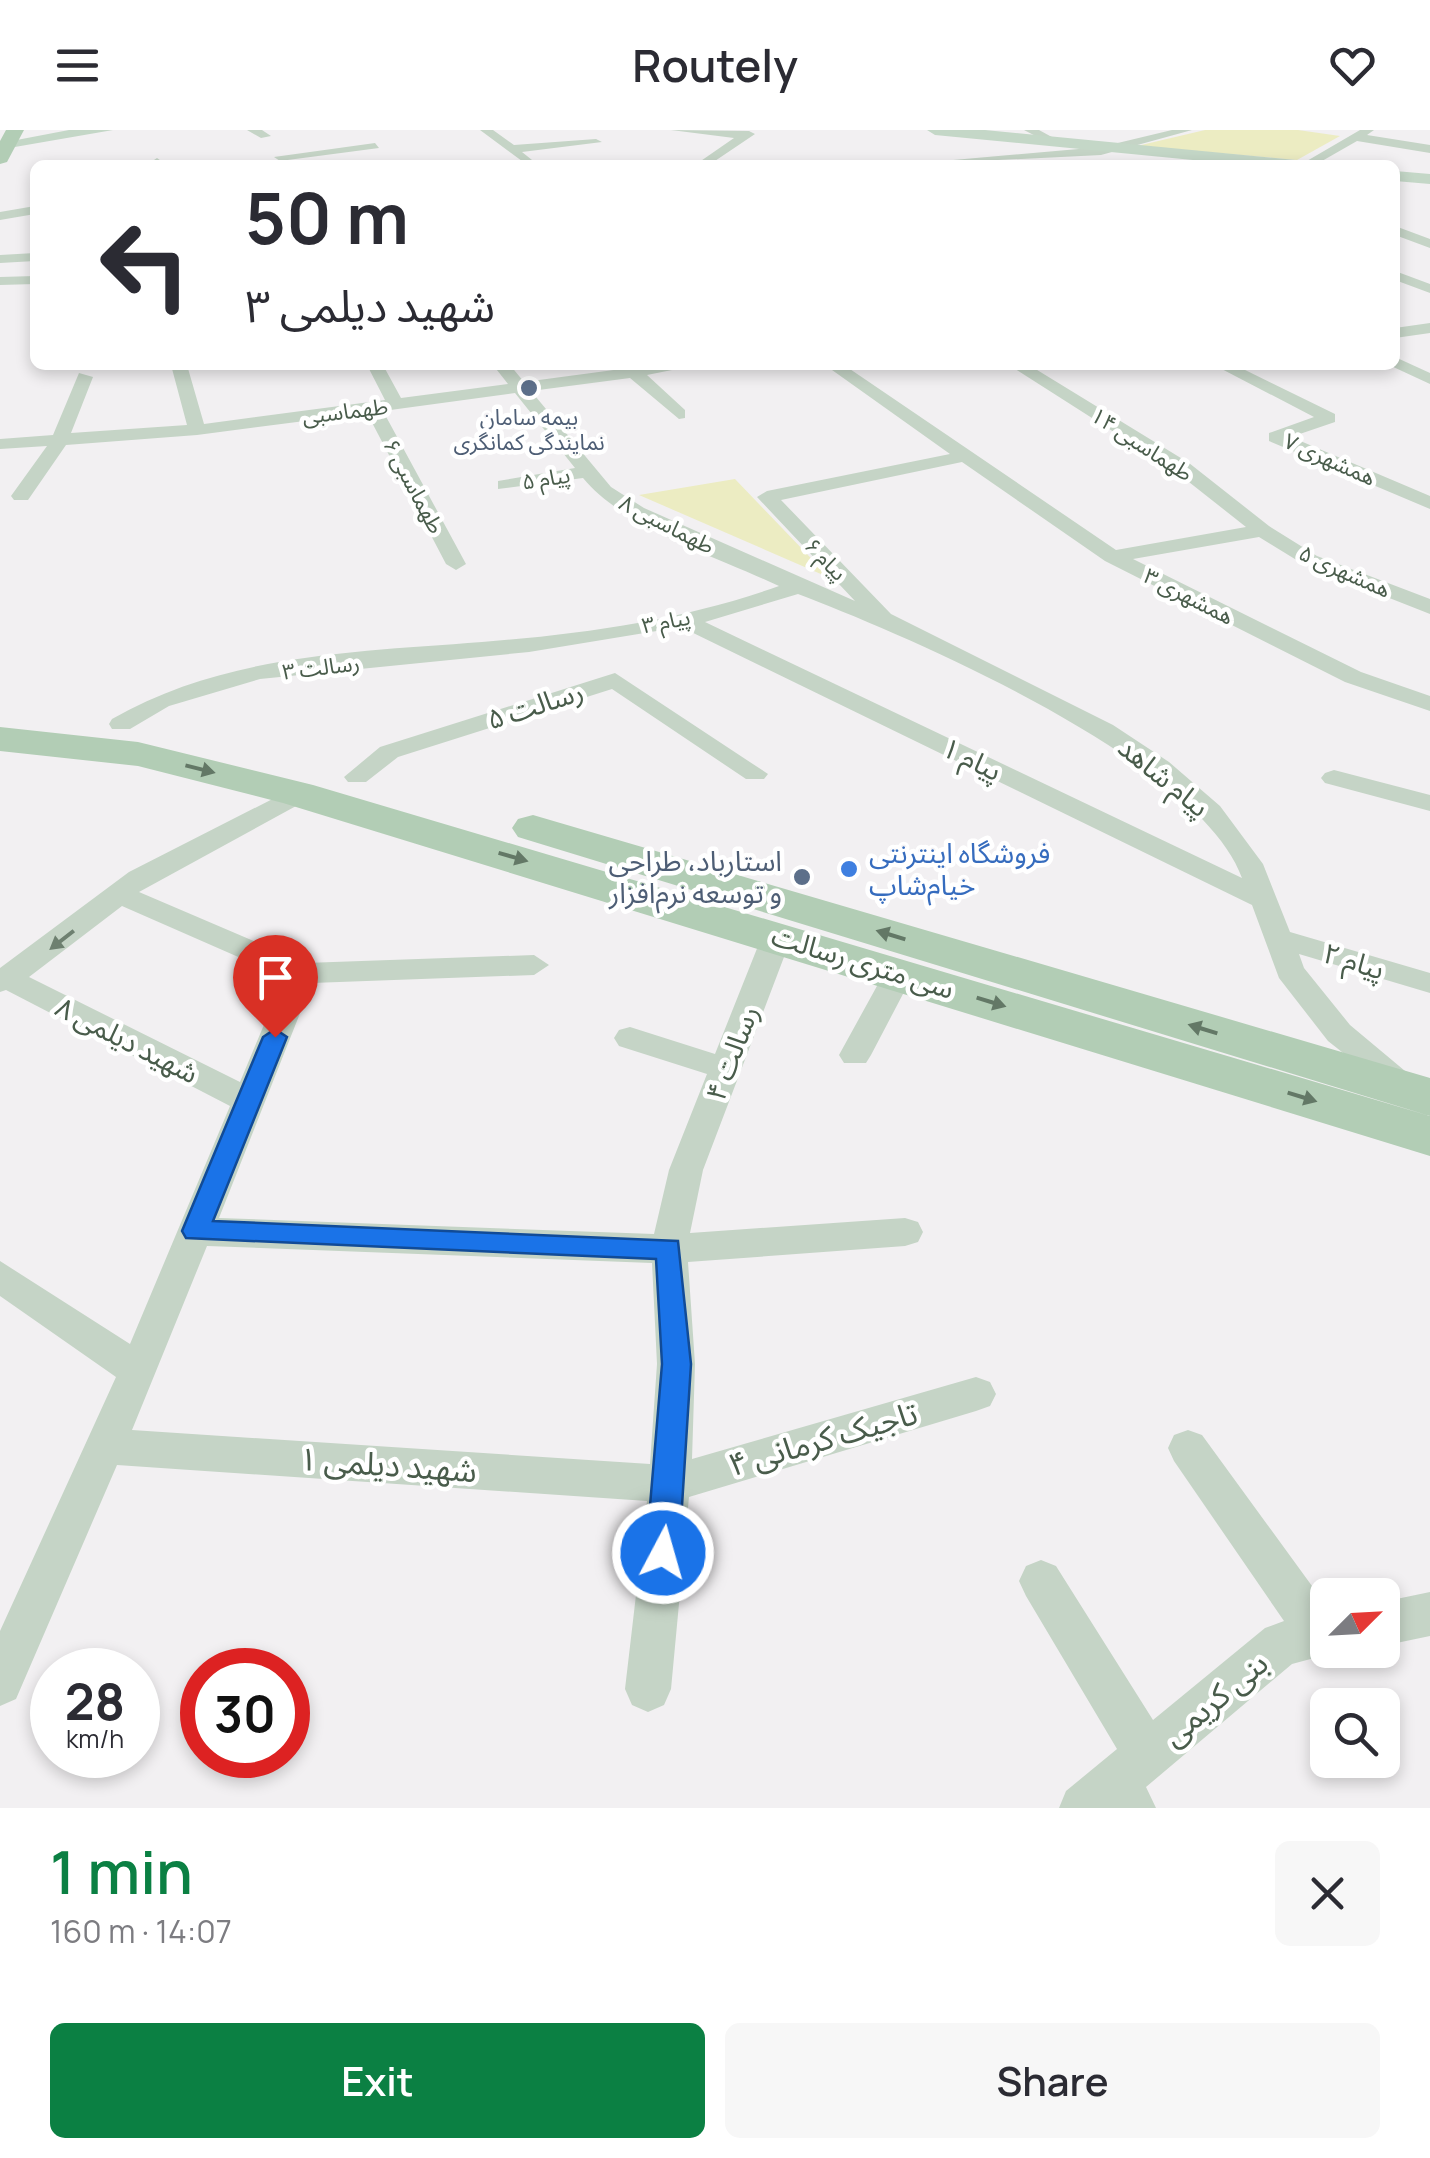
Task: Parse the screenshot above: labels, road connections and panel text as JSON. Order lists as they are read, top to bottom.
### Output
{
  "streets": {
    "main road": ["سی متری رسالت"],
    "street": [
      "طهماسبی",
      "۱۴ طهماسبی",
      "۷ همشهری",
      "۵ پیام",
      "۶ طهماسبی",
      "۸ طهماسبی",
      "۶ پیام",
      "۵ همشهری",
      "۳ همشهری",
      "۳ پیام",
      "۳ رسالت",
      "۵ رسالت",
      "۱ پیام",
      "پیام شاهد",
      "۲ پیام",
      "۸ شهید دیلمی",
      "۴ رسالت",
      "تاجیک کرمانی ۴",
      "شهید دیلمی ۱",
      "بنی کریمی"
    ]
  },
  "crossings": [
    ["طهماسبی", "۶ طهماسبی"],
    ["طهماسبی", "۸ طهماسبی"],
    ["۱۴ طهماسبی", "۵ همشهری"],
    ["۵ پیام", "۸ طهماسبی"],
    ["۸ طهماسبی", "۳ پیام"],
    ["۸ طهماسبی", "پیام شاهد"],
    ["۶ پیام", "۳ همشهری"],
    ["۶ پیام", "پیام شاهد"],
    ["۳ پیام", "۳ رسالت"],
    ["۳ پیام", "۱ پیام"],
    ["۳ پیام", "پیام شاهد"],
    ["۳ رسالت", "سی متری رسالت"],
    ["۵ رسالت", "سی متری رسالت"],
    ["۱ پیام", "پیام شاهد"],
    ["پیام شاهد", "۲ پیام"],
    ["پیام شاهد", "سی متری رسالت"],
    ["سی متری رسالت", "۴ رسالت"],
    ["۴ رسالت", "تاجیک کرمانی ۴"],
    ["۴ رسالت", "شهید دیلمی ۱"],
    ["تاجیک کرمانی ۴", "شهید دیلمی ۱"]
  ],
  "places": ["بیمه سامان نمایندگی کمانگری", "فروشگاه اینترنتی خیام‌شاپ", "استارباد، طراحی و توسعه نرم‌افزار"],
  "north": "top right",
  "page": {
    "header": "Routely",
    "turn": ["50 m", "شهید دیلمی ۳"],
    "speed": "28 km/h",
    "limit": "30",
    "heading": ["1 min", "160 m · 14:07"],
    "buttons": ["Exit", "Share"]
  }
}
